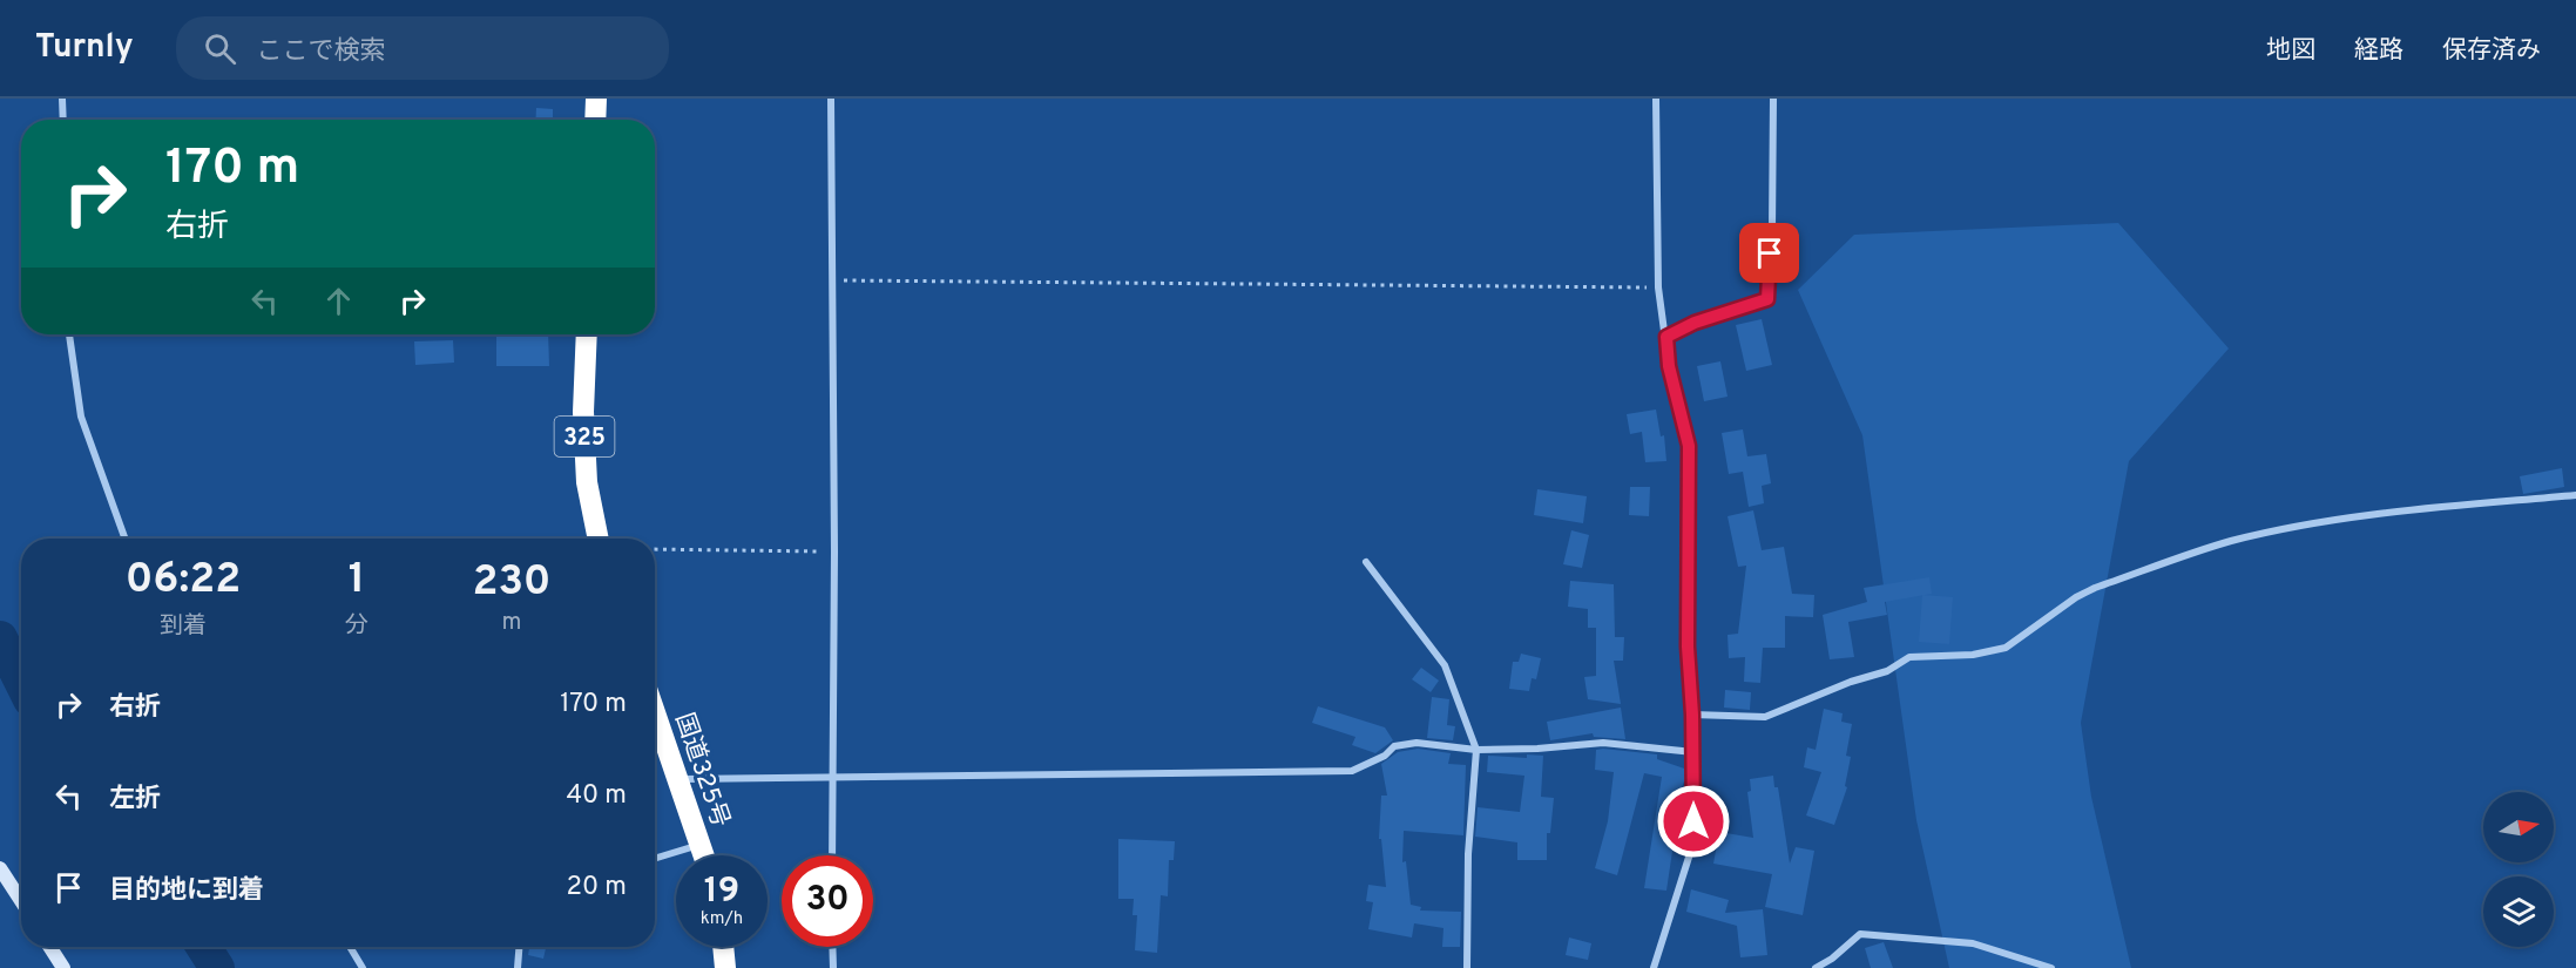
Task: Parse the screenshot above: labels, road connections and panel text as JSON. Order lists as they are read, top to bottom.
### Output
{
  "streets": {
    "highway": ["325", "国道325号"]
  },
  "north": "right",
  "page": {
    "header": "Turnly",
    "search": "ここで検索",
    "nav": ["地図", "経路", "保存済み"],
    "turn": ["170 m", "右折"],
    "eta": [
      "06:22",
      "到着",
      "1",
      "分",
      "230",
      "m"
    ],
    "list": [
      {
        "name": "右折",
        "value": "170 m"
      },
      {
        "name": "左折",
        "value": "40 m"
      },
      {
        "name": "目的地に到着",
        "value": "20 m"
      }
    ],
    "speed": "19 km/h",
    "limit": "30"
  }
}
